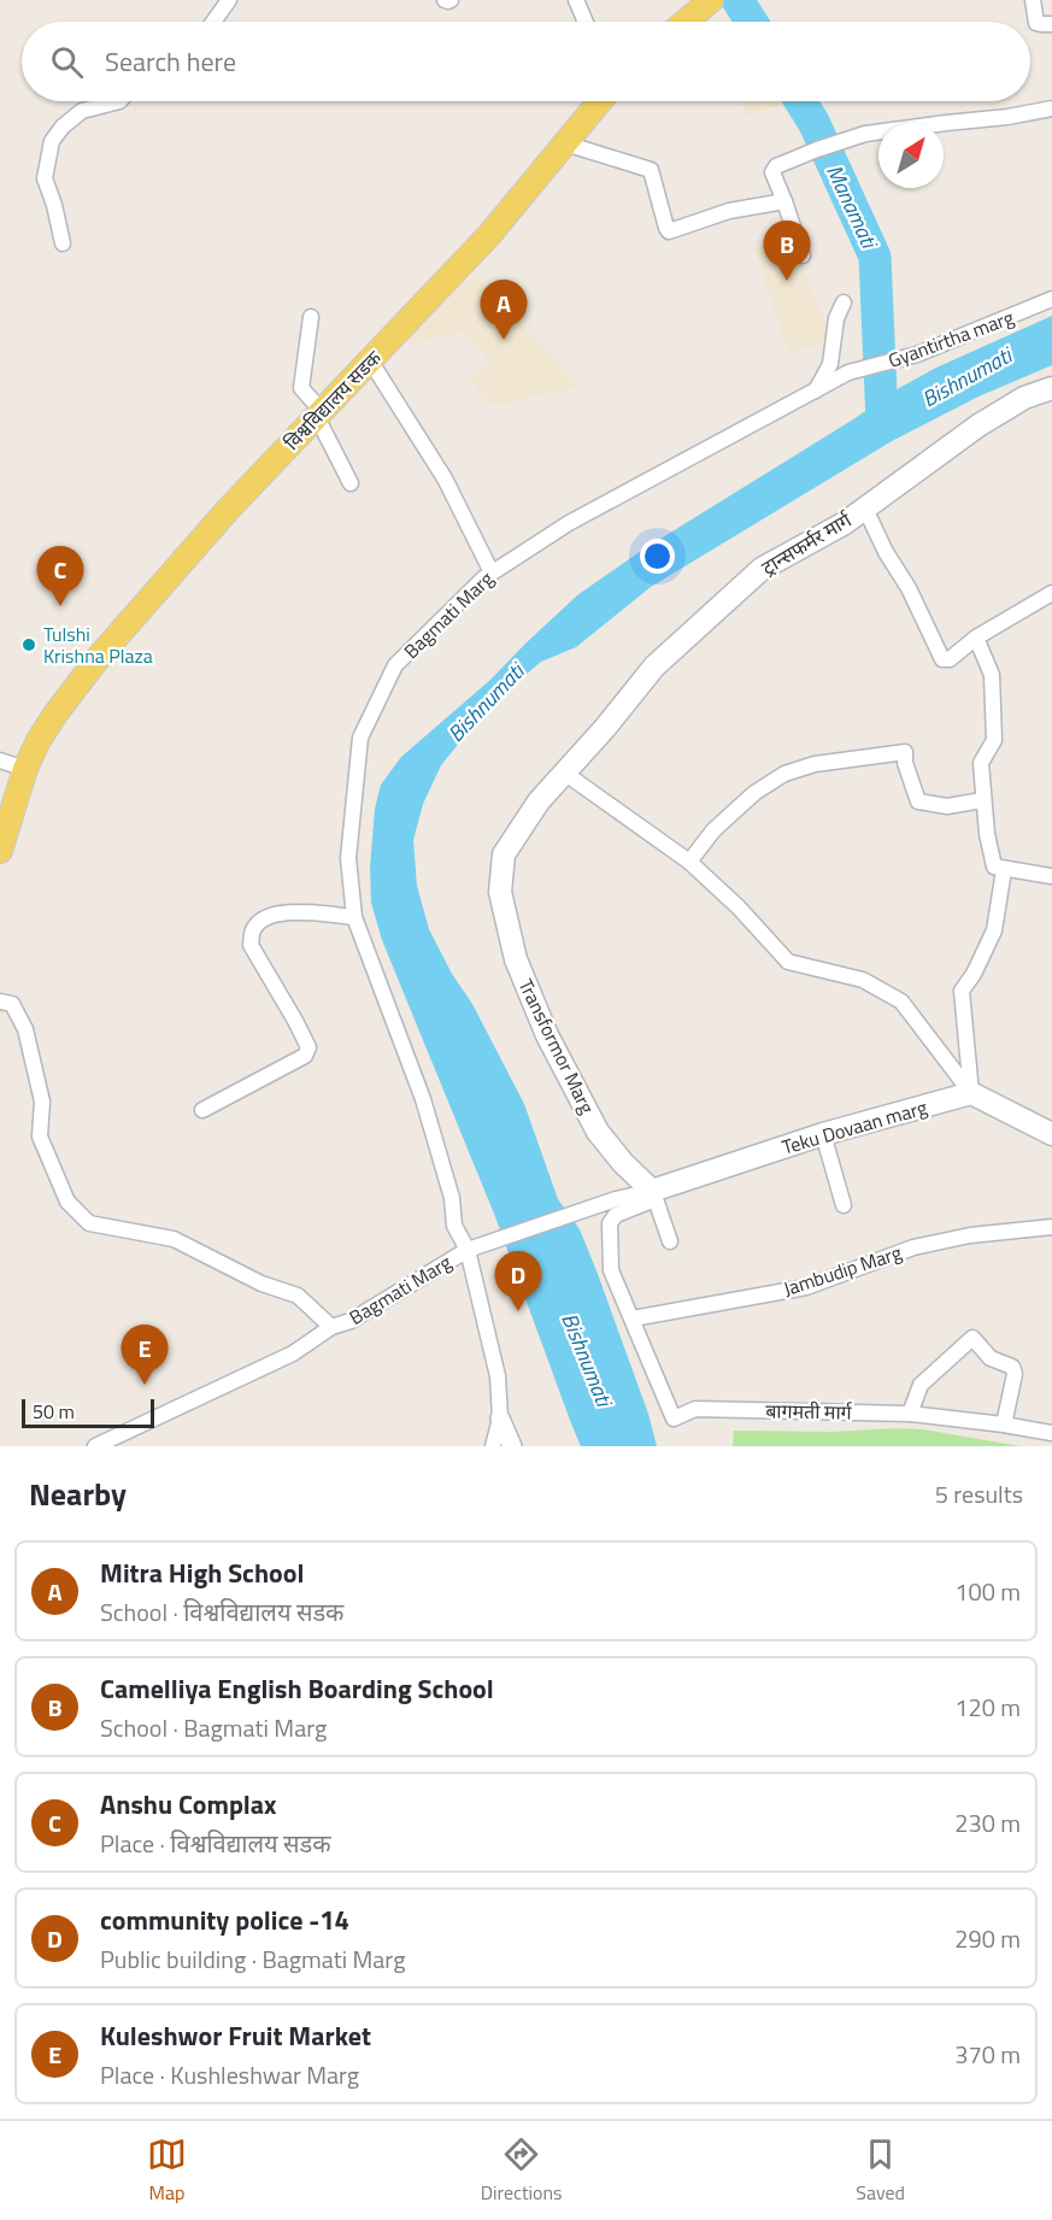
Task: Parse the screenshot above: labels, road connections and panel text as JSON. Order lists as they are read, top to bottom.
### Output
{
  "streets": {
    "main road": [
      "विश्वविद्यालय सडक",
      "ट्रान्सफर्मर मार्ग",
      "Transformor Marg",
      "Teku Dovaan marg"
    ],
    "street": [
      "Gyantirtha marg",
      "Bagmati Marg",
      "Jambudip Marg",
      "बागमती मार्ग"
    ]
  },
  "crossings": [
    ["Gyantirtha marg", "Bagmati Marg"],
    ["ट्रान्सफर्मर मार्ग", "Transformor Marg"],
    ["Transformor Marg", "Teku Dovaan marg"],
    ["Jambudip Marg", "बागमती मार्ग"]
  ],
  "water": ["Manamati", "Bishnumati"],
  "places": ["Tulshi Krishna Plaza"],
  "scale_bar": "50 m",
  "north": "top right",
  "page": {
    "search": "Search here",
    "pins": [
      "B",
      "A",
      "C",
      "D",
      "E"
    ],
    "scale": "50 m",
    "heading": ["Nearby", "5 results"],
    "list": [
      {
        "mark": "A",
        "name": "Mitra High School",
        "note": "School · विश्वविद्यालय सडक",
        "value": "100 m"
      },
      {
        "mark": "B",
        "name": "Camelliya English Boarding School",
        "note": "School · Bagmati Marg",
        "value": "120 m"
      },
      {
        "mark": "C",
        "name": "Anshu Complax",
        "note": "Place · विश्वविद्यालय सडक",
        "value": "230 m"
      },
      {
        "mark": "D",
        "name": "community police -14",
        "note": "Public building · Bagmati Marg",
        "value": "290 m"
      },
      {
        "mark": "E",
        "name": "Kuleshwor Fruit Market",
        "note": "Place · Kushleshwar Marg",
        "value": "370 m"
      }
    ],
    "nav": ["Map", "Directions", "Saved"]
  }
}
